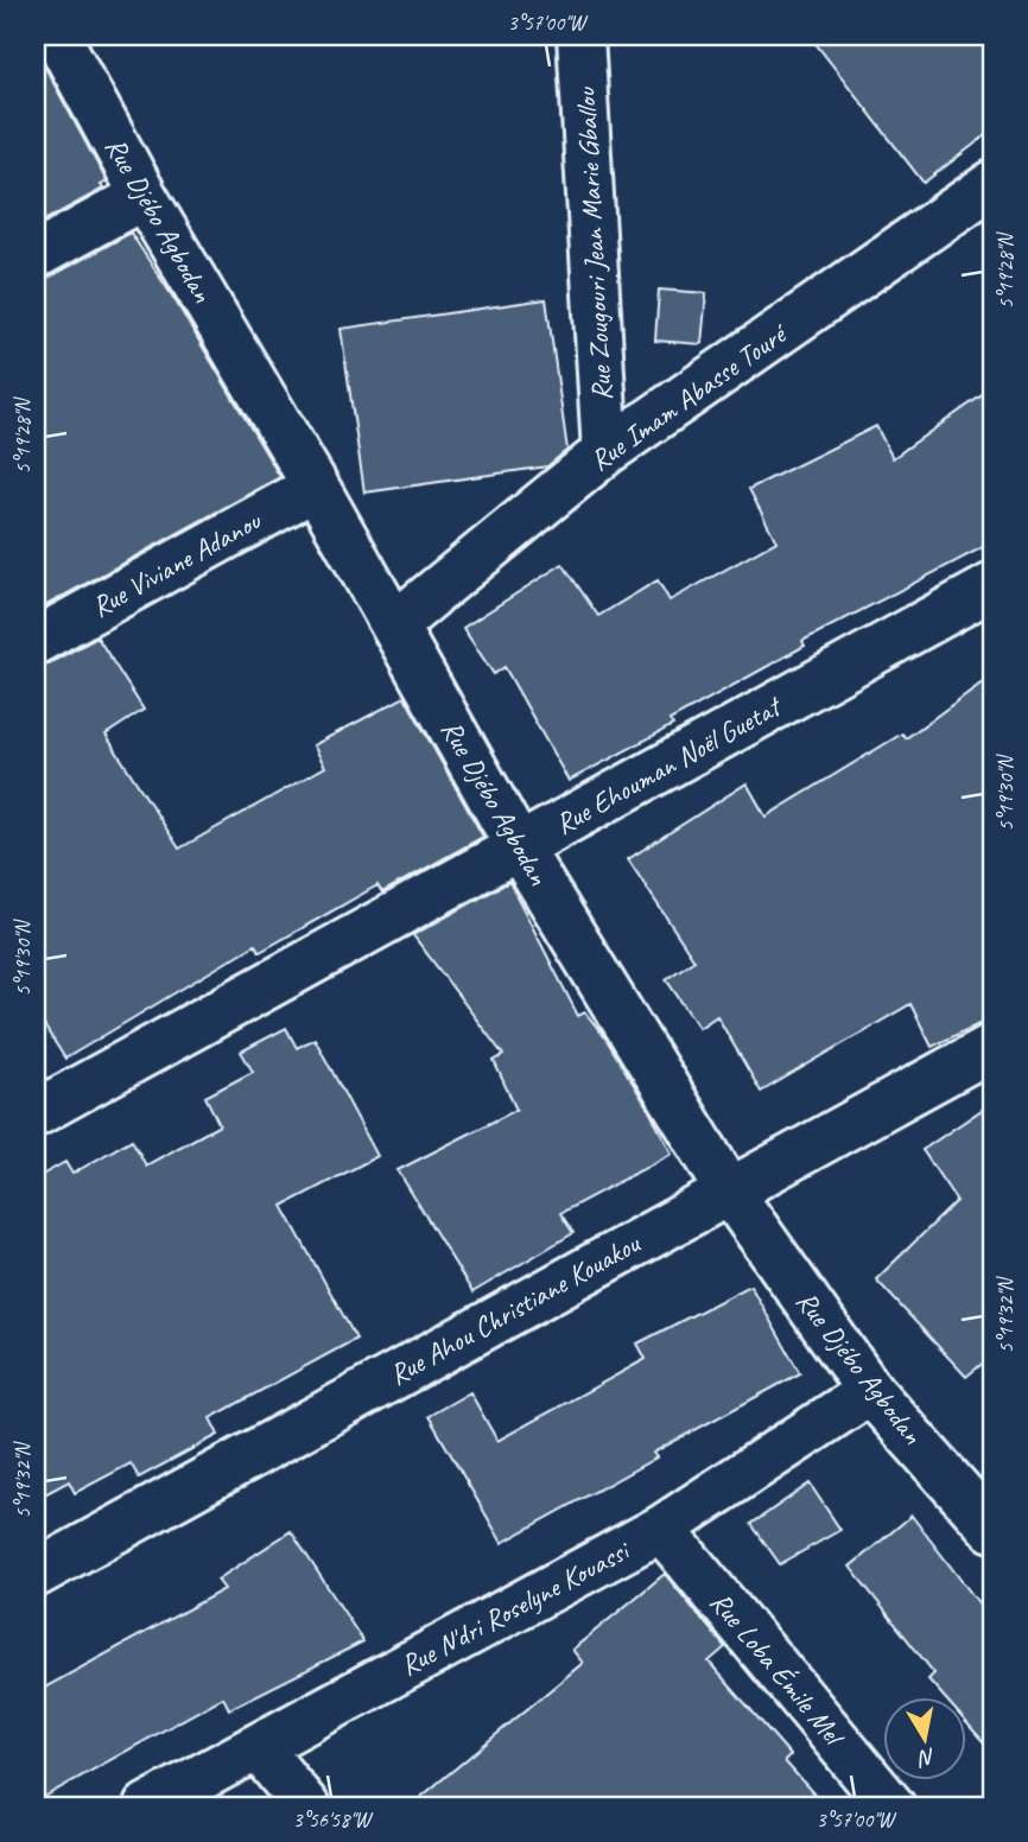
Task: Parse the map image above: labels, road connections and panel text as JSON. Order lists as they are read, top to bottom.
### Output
{
  "streets": {
    "street": [
      "Rue Djébo Agbodan",
      "Rue Zougouri Jean Marie Gballou",
      "Rue Imam Abasse Touré",
      "Rue Viviane Adanou",
      "Rue Ehouman Noël Guetat",
      "Rue Ahou Christiane Kouakou",
      "Rue N'dri Roselyne Kouassi",
      "Rue Loba Émile Mel"
    ]
  },
  "crossings": [
    ["Rue Djébo Agbodan", "Rue Imam Abasse Touré"],
    ["Rue Djébo Agbodan", "Rue Viviane Adanou"],
    ["Rue Djébo Agbodan", "Rue Ehouman Noël Guetat"],
    ["Rue Djébo Agbodan", "Rue Ahou Christiane Kouakou"],
    ["Rue Djébo Agbodan", "Rue N'dri Roselyne Kouassi"],
    ["Rue Zougouri Jean Marie Gballou", "Rue Imam Abasse Touré"],
    ["Rue N'dri Roselyne Kouassi", "Rue Loba Émile Mel"]
  ],
  "north": "bottom",
  "coordinates": [
    "3°57'00\"W",
    "5°19'28\"N",
    "5°19'30\"N",
    "5°19'32\"N",
    "3°56'58\"W"
  ]
}
